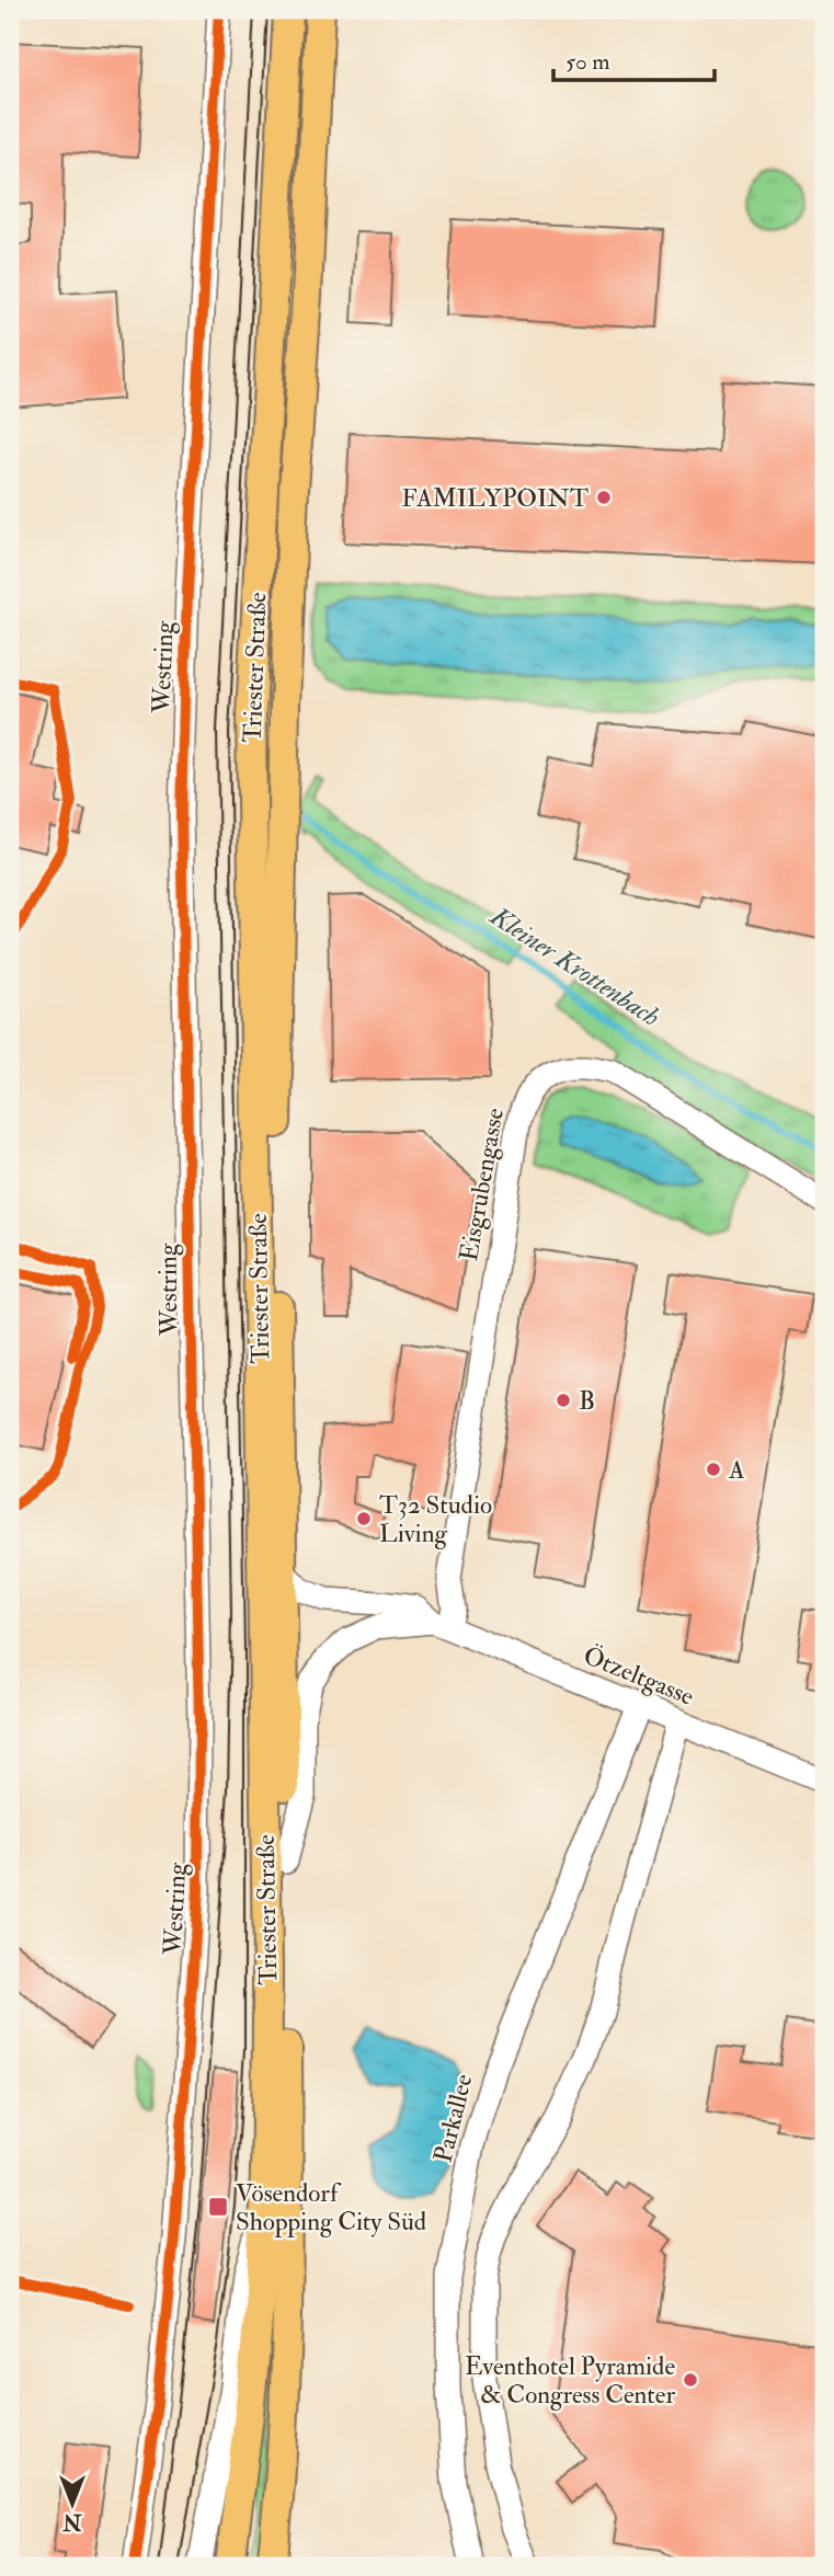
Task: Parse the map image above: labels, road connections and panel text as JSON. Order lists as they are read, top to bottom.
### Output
{
  "streets": {
    "main road": ["Triester Straße"],
    "street": [
      "Westring",
      "Eisgrubengasse",
      "Ötzeltgasse",
      "Parkallee"
    ]
  },
  "crossings": [
    ["Triester Straße", "Ötzeltgasse"],
    ["Eisgrubengasse", "Ötzeltgasse"],
    ["Ötzeltgasse", "Parkallee"]
  ],
  "water": ["Kleiner Krottenbach"],
  "places": {
    "other": [
      "FAMILYPOINT",
      "B",
      "A",
      "T32 Studio Living",
      "Eventhotel Pyramide & Congress Center"
    ],
    "transit": ["Vösendorf Shopping City Süd"]
  },
  "scale_bar": "50 m",
  "north": "bottom"
}
